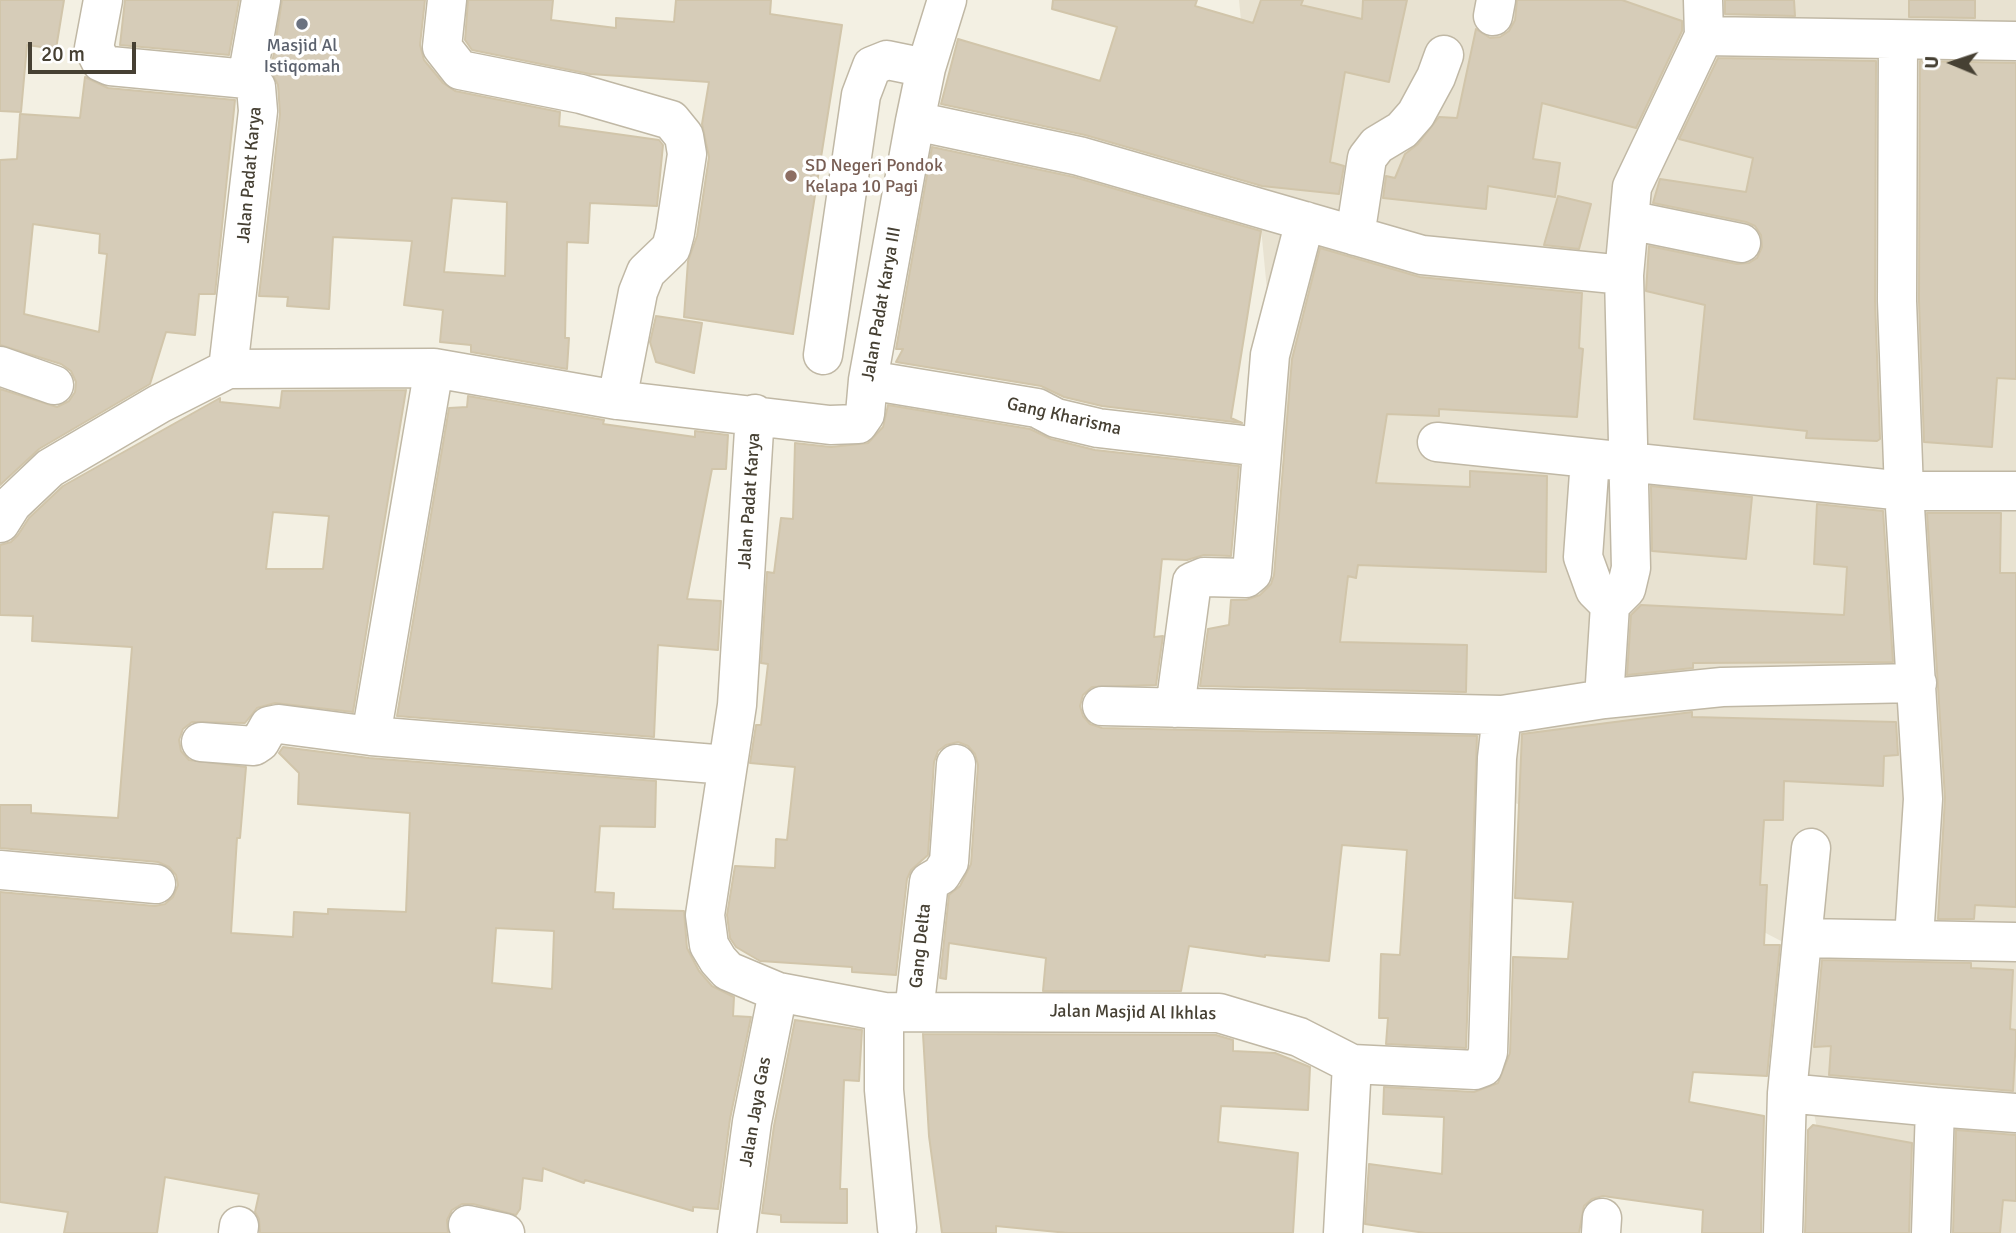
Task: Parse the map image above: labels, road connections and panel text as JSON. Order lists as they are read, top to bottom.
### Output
{
  "streets": {
    "street": [
      "Jalan Padat Karya",
      "Jalan Padat Karya III",
      "Gang Kharisma",
      "Gang Delta",
      "Jalan Masjid Al Ikhlas",
      "Jalan Jaya Gas"
    ]
  },
  "crossings": [
    ["Jalan Padat Karya", "Jalan Padat Karya III"],
    ["Jalan Padat Karya", "Jalan Masjid Al Ikhlas"],
    ["Jalan Padat Karya", "Jalan Jaya Gas"],
    ["Jalan Padat Karya III", "Gang Kharisma"],
    ["Gang Delta", "Jalan Masjid Al Ikhlas"],
    ["Jalan Masjid Al Ikhlas", "Jalan Jaya Gas"]
  ],
  "places": ["Masjid Al Istiqomah", "SD Negeri Pondok Kelapa 10 Pagi"],
  "scale_bar": "20 m",
  "north": "left"
}
